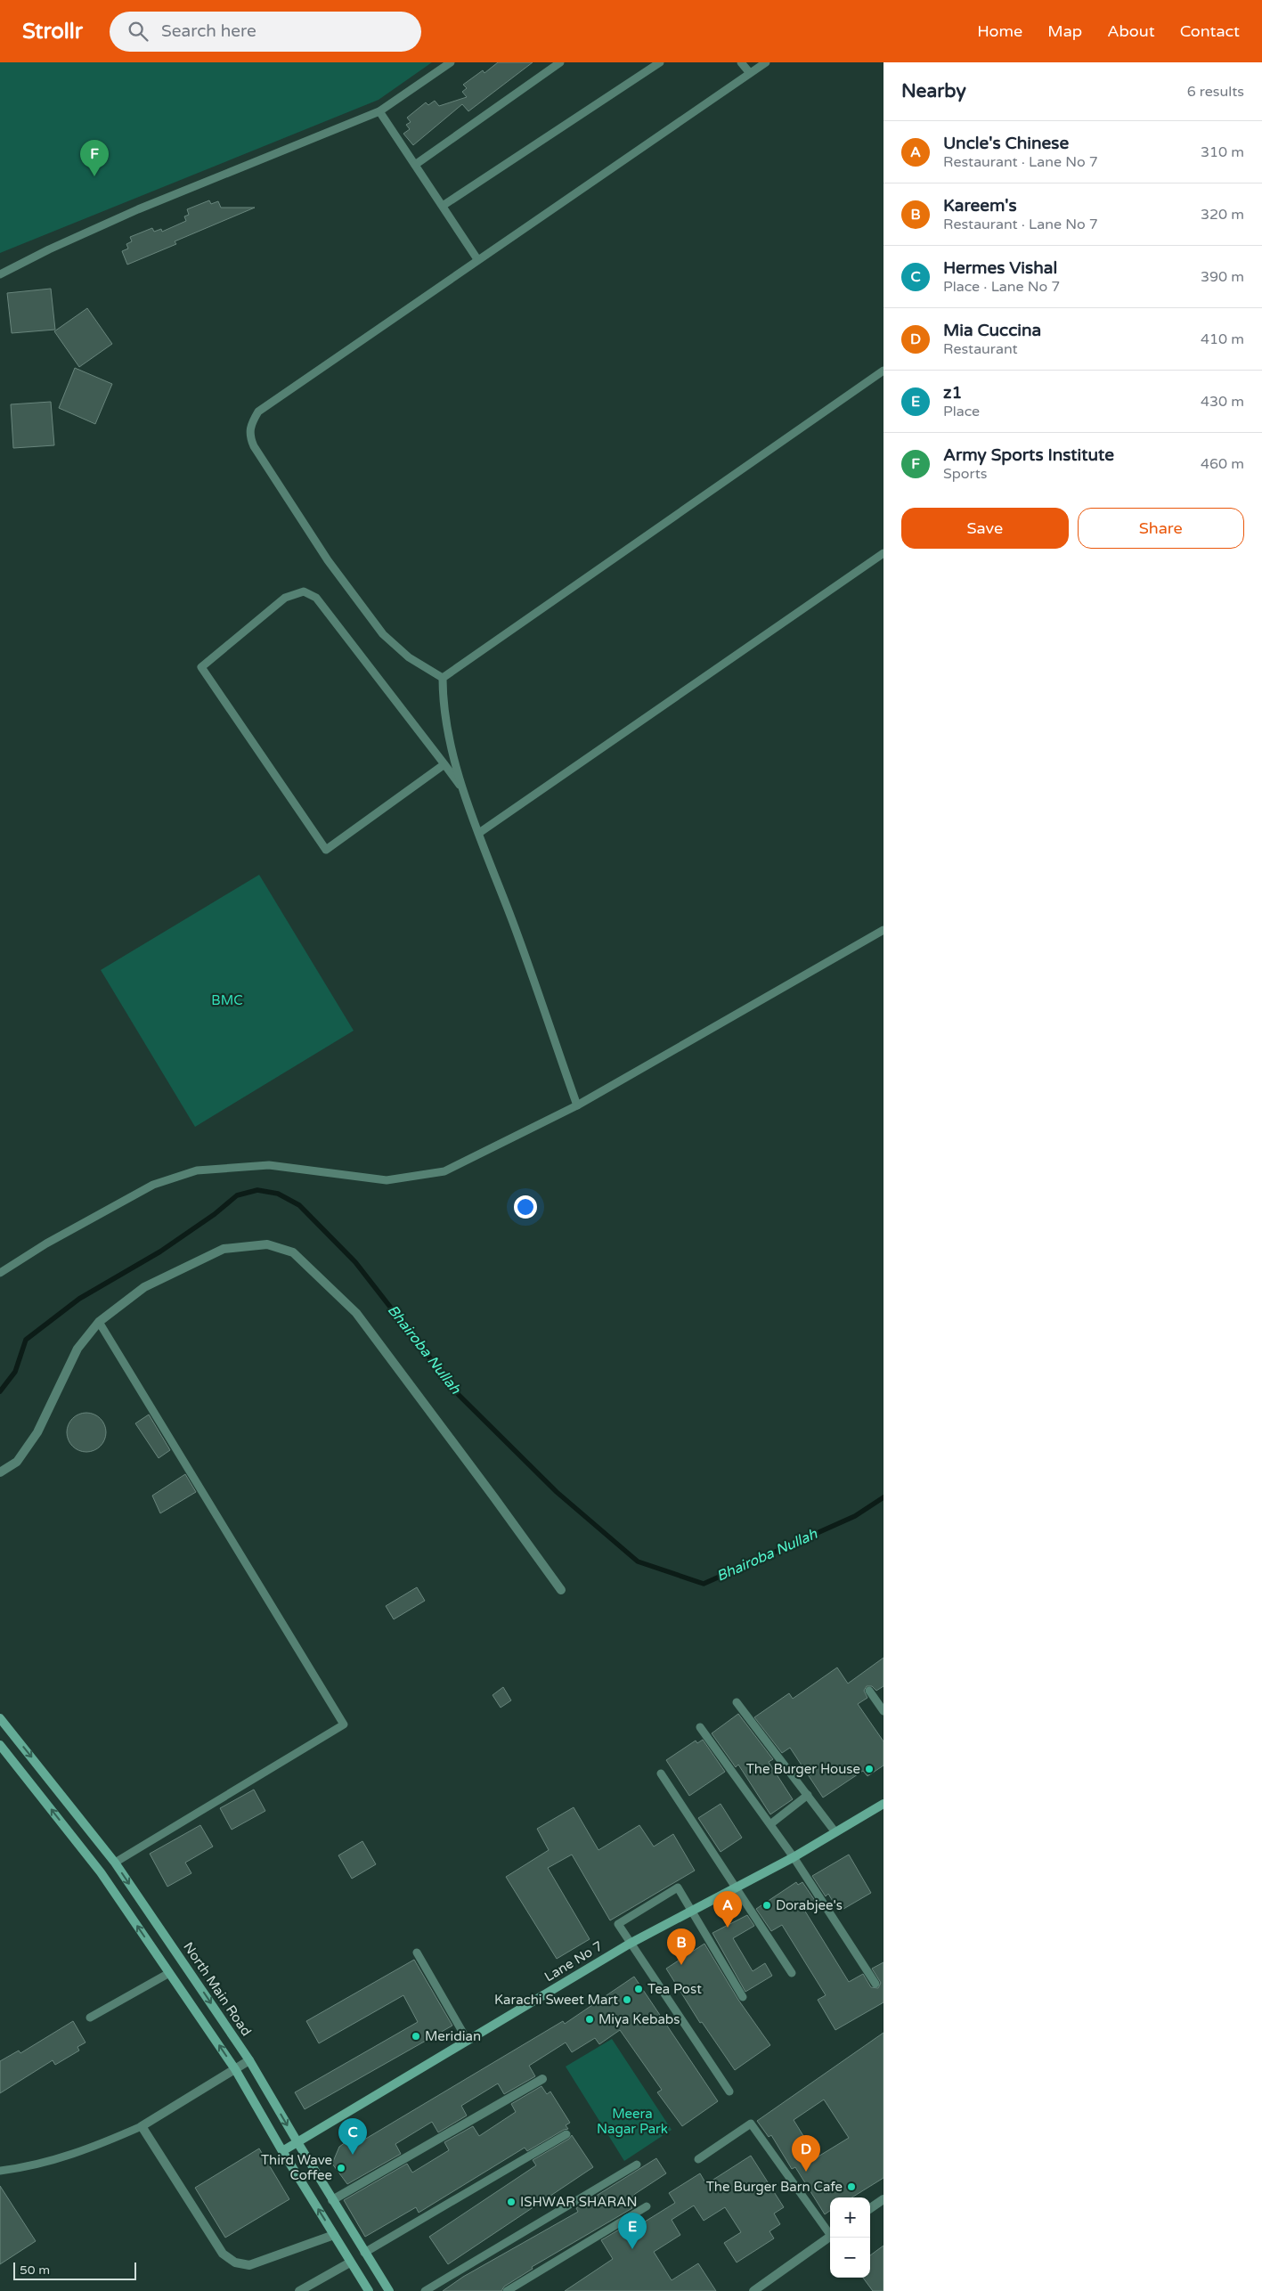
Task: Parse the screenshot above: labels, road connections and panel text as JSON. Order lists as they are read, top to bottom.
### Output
{
  "streets": {
    "main road": ["Lane No 7", "North Main Road"]
  },
  "crossings": [
    ["Lane No 7", "North Main Road"]
  ],
  "water": ["Bhairoba Nullah"],
  "parks": ["BMC", "Meera Nagar Park"],
  "places": [
    "The Burger House",
    "Dorabjee's",
    "Tea Post",
    "Karachi Sweet Mart",
    "Miya Kebabs",
    "Meridian",
    "Third Wave Coffee",
    "The Burger Barn Cafe",
    "ISHWAR SHARAN"
  ],
  "scale_bar": "50 m",
  "page": {
    "header": "Strollr",
    "search": "Search here",
    "nav": [
      "Home",
      "Map",
      "About",
      "Contact"
    ],
    "heading": ["Nearby", "6 results"],
    "list": [
      {
        "mark": "A",
        "name": "Uncle's Chinese",
        "note": "Restaurant · Lane No 7",
        "value": "310 m"
      },
      {
        "mark": "B",
        "name": "Kareem's",
        "note": "Restaurant · Lane No 7",
        "value": "320 m"
      },
      {
        "mark": "C",
        "name": "Hermes Vishal",
        "note": "Place · Lane No 7",
        "value": "390 m"
      },
      {
        "mark": "D",
        "name": "Mia Cuccina",
        "note": "Restaurant",
        "value": "410 m"
      },
      {
        "mark": "E",
        "name": "z1",
        "note": "Place",
        "value": "430 m"
      },
      {
        "mark": "F",
        "name": "Army Sports Institute",
        "note": "Sports",
        "value": "460 m"
      }
    ],
    "pins": [
      "F",
      "A",
      "B",
      "C",
      "D",
      "E"
    ],
    "buttons": ["Save", "Share"],
    "map_buttons": ["+", "−"],
    "scale": "50 m"
  }
}
